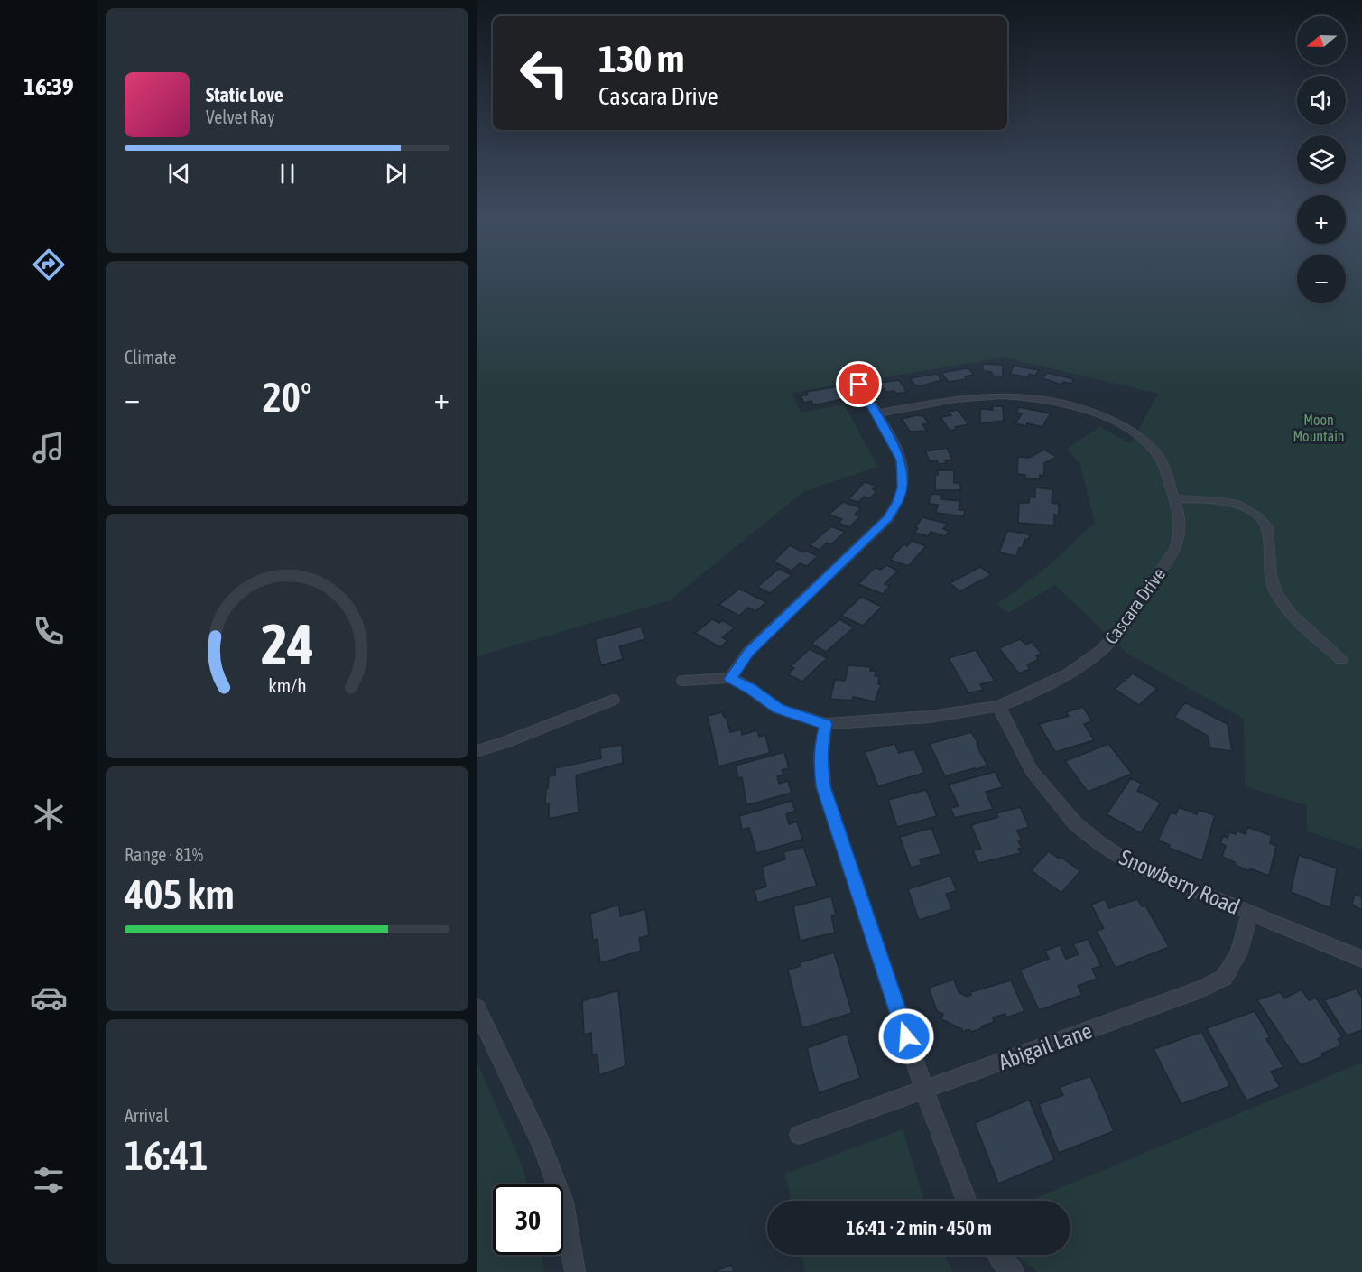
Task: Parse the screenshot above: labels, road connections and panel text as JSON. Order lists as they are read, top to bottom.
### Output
{
  "streets": {
    "street": ["Cascara Drive", "Snowberry Road", "Abigail Lane"]
  },
  "crossings": [
    ["Cascara Drive", "Snowberry Road"],
    ["Snowberry Road", "Abigail Lane"]
  ],
  "parks": ["Moon Mountain"],
  "north": "left",
  "page": {
    "tabs": "16:39",
    "map_buttons": ["+", "−"],
    "turn": ["130 m", "Cascara Drive"],
    "song": ["Static Love", "Velvet Ray"],
    "tile": [
      "Climate",
      ["Range · 81%", "405 km"],
      ["Arrival", "16:41"]
    ],
    "heat": ["−", "20°", "+"],
    "limit": "30",
    "trip": "16:41 · 2 min · 450 m",
    "gauge": ["24", "km/h"]
  }
}
